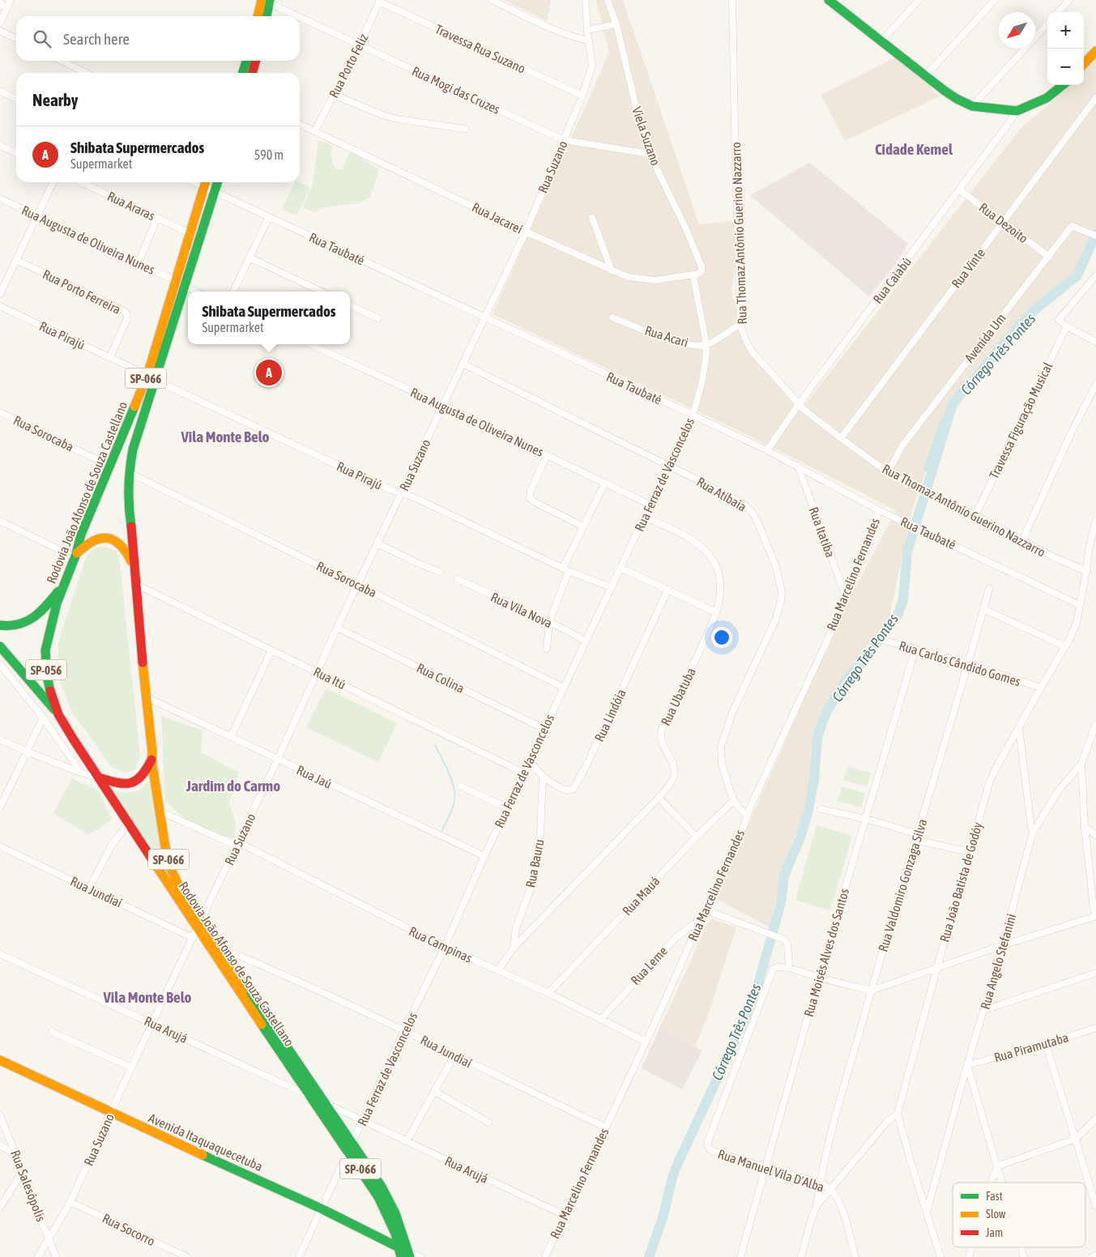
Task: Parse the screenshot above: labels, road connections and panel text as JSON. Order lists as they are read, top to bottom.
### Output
{
  "streets": {
    "main road": [
      "SP-066",
      "Rodovia João Afonso de Souza Castellano",
      "SP-056",
      "Avenida Itaquaquecetuba"
    ],
    "street": [
      "Travessa Rua Suzano",
      "Rua Porto Feliz",
      "Rua Mogi das Cruzes",
      "Viela Suzano",
      "Rua Suzano",
      "Rua Araras",
      "Rua Jacareí",
      "Rua Dezoito",
      "Rua Thomaz Antônio Guerino Nazzarro",
      "Rua Augusta de Oliveira Nunes",
      "Rua Taubaté",
      "Rua Vinte",
      "Rua Caiabú",
      "Rua Porto Ferreira",
      "Rua Pirajú",
      "Rua Acari",
      "Avenida Um",
      "Travessa Figuração Musical",
      "Rua Sorocaba",
      "Rua Ferraz de Vasconcelos",
      "Rua Atibaia",
      "Rua Itatiba",
      "Rua Marcelino Fernandes",
      "Rua Vila Nova",
      "Rua Carlos Cândido Gomes",
      "Rua Itú",
      "Rua Colina",
      "Rua Ubatuba",
      "Rua Lindóia",
      "Rua Jaú",
      "Rua Bauru",
      "Rua João Batista de Godóy",
      "Rua Valdomiro Gonzaga Silva",
      "Rua Jundiaí",
      "Rua Mauá",
      "Rua Campinas",
      "Rua Moisés Alves dos Santos",
      "Rua Angelo Stefanini",
      "Rua Leme",
      "Rua Arujá",
      "Rua Piramutaba",
      "Rua Manuel Vila D'Alba",
      "Rua Salesópolis",
      "Rua Socorro"
    ]
  },
  "crossings": [
    ["Travessa Rua Suzano", "Rua Porto Feliz"],
    ["Travessa Rua Suzano", "Rua Suzano"],
    ["Rua Porto Feliz", "Rua Mogi das Cruzes"],
    ["Rua Porto Feliz", "Rua Jacareí"],
    ["Rua Mogi das Cruzes", "Viela Suzano"],
    ["Rua Mogi das Cruzes", "Rua Suzano"],
    ["Viela Suzano", "Rua Jacareí"],
    ["Viela Suzano", "Rua Ferraz de Vasconcelos"],
    ["Rua Suzano", "Rua Jacareí"],
    ["Rua Suzano", "Rua Augusta de Oliveira Nunes"],
    ["Rua Suzano", "Rua Taubaté"],
    ["Rua Suzano", "Rua Pirajú"],
    ["Rua Suzano", "Rua Sorocaba"],
    ["Rua Suzano", "Rodovia João Afonso de Souza Castellano"],
    ["Rua Suzano", "Rua Atibaia"],
    ["Rua Suzano", "Rua Itú"],
    ["Rua Suzano", "Rua Colina"],
    ["Rua Suzano", "Rua Jaú"],
    ["Rua Suzano", "Rua Jundiaí"],
    ["Rua Suzano", "Rua Campinas"],
    ["Rua Suzano", "Rua Arujá"],
    ["Rua Suzano", "Avenida Itaquaquecetuba"],
    ["Rua Suzano", "Rua Salesópolis"],
    ["Rua Suzano", "Rua Socorro"],
    ["Rua Araras", "Rodovia João Afonso de Souza Castellano"],
    ["Rua Jacareí", "Rua Ferraz de Vasconcelos"],
    ["Rua Dezoito", "Rua Vinte"],
    ["Rua Dezoito", "Rua Caiabú"],
    ["Rua Dezoito", "Avenida Um"],
    ["Rua Thomaz Antônio Guerino Nazzarro", "Rua Vinte"],
    ["Rua Thomaz Antônio Guerino Nazzarro", "Rua Caiabú"],
    ["Rua Thomaz Antônio Guerino Nazzarro", "Rua Acari"],
    ["Rua Thomaz Antônio Guerino Nazzarro", "Avenida Um"],
    ["Rua Thomaz Antônio Guerino Nazzarro", "Travessa Figuração Musical"],
    ["Rua Thomaz Antônio Guerino Nazzarro", "Rua João Batista de Godóy"],
    ["Rua Augusta de Oliveira Nunes", "Rua Ferraz de Vasconcelos"],
    ["Rua Augusta de Oliveira Nunes", "Rodovia João Afonso de Souza Castellano"],
    ["Rua Taubaté", "Rua Caiabú"],
    ["Rua Taubaté", "Rua Ferraz de Vasconcelos"],
    ["Rua Taubaté", "Rodovia João Afonso de Souza Castellano"],
    ["Rua Taubaté", "Rua Itatiba"],
    ["Rua Taubaté", "Rua Marcelino Fernandes"],
    ["Rua Taubaté", "Rua João Batista de Godóy"],
    ["Rua Porto Ferreira", "Rua Pirajú"],
    ["Rua Pirajú", "Rua Ferraz de Vasconcelos"],
    ["Rua Pirajú", "Rodovia João Afonso de Souza Castellano"],
    ["Rua Acari", "Rua Ferraz de Vasconcelos"],
    ["Rua Sorocaba", "Rua Ferraz de Vasconcelos"],
    ["Rua Sorocaba", "Rodovia João Afonso de Souza Castellano"],
    ["Rua Ferraz de Vasconcelos", "Rodovia João Afonso de Souza Castellano"],
    ["Rua Ferraz de Vasconcelos", "Rua Atibaia"],
    ["Rua Ferraz de Vasconcelos", "Rua Vila Nova"],
    ["Rua Ferraz de Vasconcelos", "Rua Itú"],
    ["Rua Ferraz de Vasconcelos", "Rua Colina"],
    ["Rua Ferraz de Vasconcelos", "Rua Ubatuba"],
    ["Rua Ferraz de Vasconcelos", "Rua Lindóia"],
    ["Rua Ferraz de Vasconcelos", "Rua Jaú"],
    ["Rua Ferraz de Vasconcelos", "Rua Jundiaí"],
    ["Rua Ferraz de Vasconcelos", "Rua Campinas"],
    ["Rua Ferraz de Vasconcelos", "Rua Arujá"],
    ["Rua Ferraz de Vasconcelos", "Avenida Itaquaquecetuba"],
    ["Rodovia João Afonso de Souza Castellano", "SP-056"],
    ["Rodovia João Afonso de Souza Castellano", "Rua Itú"],
    ["Rodovia João Afonso de Souza Castellano", "Rua Jaú"],
    ["Rodovia João Afonso de Souza Castellano", "Rua Jundiaí"],
    ["Rodovia João Afonso de Souza Castellano", "Rua Campinas"],
    ["Rodovia João Afonso de Souza Castellano", "Rua Arujá"],
    ["Rodovia João Afonso de Souza Castellano", "Avenida Itaquaquecetuba"],
    ["Rua Atibaia", "Rua Marcelino Fernandes"],
    ["Rua Atibaia", "Rua Mauá"],
    ["Rua Itatiba", "Rua Marcelino Fernandes"],
    ["Rua Marcelino Fernandes", "Rua Jundiaí"],
    ["Rua Marcelino Fernandes", "Rua Campinas"],
    ["Rua Marcelino Fernandes", "Rua Leme"],
    ["Rua Marcelino Fernandes", "Rua Arujá"],
    ["Rua Carlos Cândido Gomes", "Rua João Batista de Godóy"],
    ["Rua Carlos Cândido Gomes", "Rua Valdomiro Gonzaga Silva"],
    ["Rua Carlos Cândido Gomes", "Rua Moisés Alves dos Santos"],
    ["Rua Ubatuba", "Rua Bauru"],
    ["Rua Ubatuba", "Rua Campinas"],
    ["Rua Lindóia", "Rua Bauru"],
    ["Rua Valdomiro Gonzaga Silva", "Rua Manuel Vila D'Alba"],
    ["Rua Mauá", "Rua Campinas"],
    ["Rua Campinas", "Rua Leme"],
    ["Rua Moisés Alves dos Santos", "Rua Manuel Vila D'Alba"],
    ["Rua Angelo Stefanini", "Rua Piramutaba"]
  ],
  "districts": [
    "Cidade Kemel",
    "Vila Monte Belo",
    "Jardim do Carmo",
    "Vila Monte Belo"
  ],
  "water": ["Córrego Três Pontes"],
  "legend": ["Fast", "Slow", "Jam"],
  "north": "bottom left",
  "page": {
    "map_buttons": ["+", "−"],
    "search": "Search here",
    "heading": "Nearby",
    "list": [
      {
        "mark": "A",
        "name": "Shibata Supermercados",
        "note": "Supermarket",
        "value": "590 m"
      }
    ],
    "popup": ["Shibata Supermercados", "Supermarket"],
    "pins": "A"
  }
}
